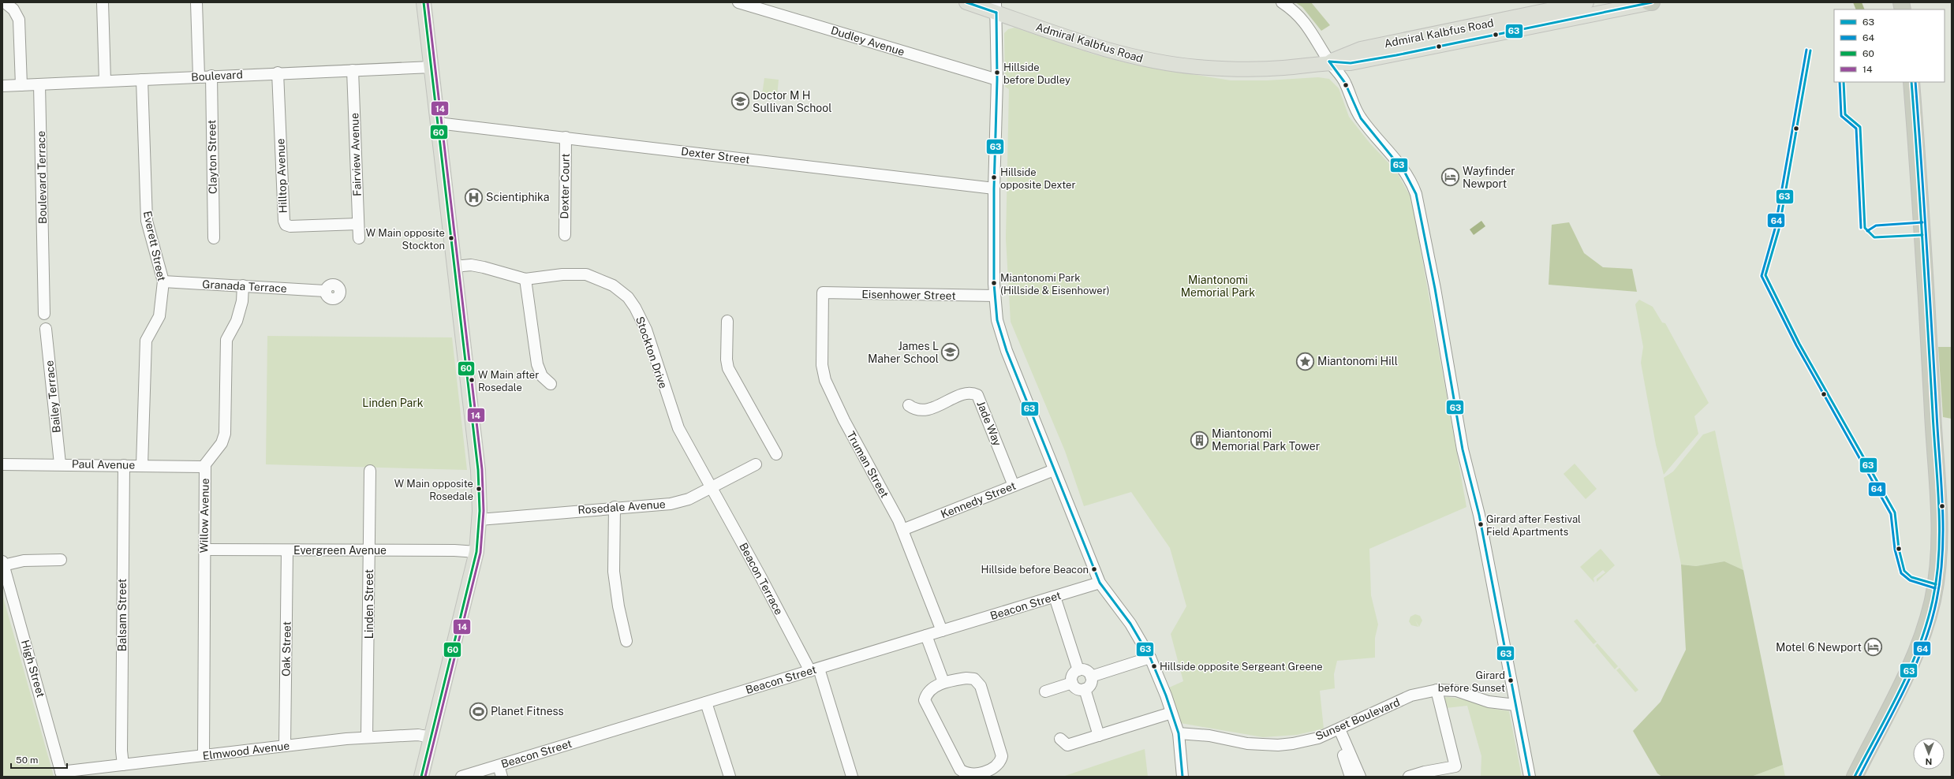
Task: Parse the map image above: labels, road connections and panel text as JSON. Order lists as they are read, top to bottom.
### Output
{
  "streets": {
    "main road": ["Admiral Kalbfus Road"],
    "street": [
      "Dudley Avenue",
      "Boulevard",
      "Fairview Avenue",
      "Dexter Street",
      "Clayton Street",
      "Hilltop Avenue",
      "Boulevard Terrace",
      "Dexter Court",
      "Everett Street",
      "Granada Terrace",
      "Eisenhower Street",
      "Stockton Drive",
      "Bailey Terrace",
      "Jade Way",
      "Paul Avenue",
      "Truman Street",
      "Kennedy Street",
      "Rosedale Avenue",
      "Willow Avenue",
      "Evergreen Avenue",
      "Beacon Terrace",
      "Linden Street",
      "Beacon Street",
      "Balsam Street",
      "Oak Street",
      "High Street",
      "Sunset Boulevard",
      "Elmwood Avenue"
    ]
  },
  "crossings": [
    ["Boulevard", "Fairview Avenue"],
    ["Boulevard", "Clayton Street"],
    ["Boulevard", "Hilltop Avenue"],
    ["Boulevard", "Boulevard Terrace"],
    ["Boulevard", "Everett Street"],
    ["Fairview Avenue", "Hilltop Avenue"],
    ["Dexter Street", "Dexter Court"],
    ["Everett Street", "Granada Terrace"],
    ["Everett Street", "Paul Avenue"],
    ["Granada Terrace", "Willow Avenue"],
    ["Eisenhower Street", "Truman Street"],
    ["Stockton Drive", "Rosedale Avenue"],
    ["Stockton Drive", "Beacon Terrace"],
    ["Bailey Terrace", "Paul Avenue"],
    ["Jade Way", "Kennedy Street"],
    ["Paul Avenue", "Willow Avenue"],
    ["Paul Avenue", "Balsam Street"],
    ["Truman Street", "Kennedy Street"],
    ["Truman Street", "Beacon Street"],
    ["Rosedale Avenue", "Beacon Terrace"],
    ["Willow Avenue", "Evergreen Avenue"],
    ["Willow Avenue", "Elmwood Avenue"],
    ["Evergreen Avenue", "Linden Street"],
    ["Evergreen Avenue", "Oak Street"],
    ["Beacon Terrace", "Beacon Street"],
    ["Linden Street", "Elmwood Avenue"],
    ["Balsam Street", "Elmwood Avenue"],
    ["Oak Street", "Elmwood Avenue"],
    ["High Street", "Elmwood Avenue"]
  ],
  "parks": ["Miantonomi Memorial Park", "Linden Park"],
  "places": {
    "other": [
      "Hillside before Dudley",
      "Hillside opposite Dexter",
      "W Main opposite Stockton",
      "Miantonomi Park (Hillside & Eisenhower)",
      "W Main after Rosedale",
      "W Main opposite Rosedale",
      "Girard after Festival Field Apartments",
      "Hillside before Beacon",
      "Hillside opposite Sergeant Greene",
      "Girard before Sunset"
    ],
    "school or university": ["Doctor M H Sullivan School", "James L Maher School"],
    "hotel": ["Wayfinder Newport", "Motel 6 Newport"],
    "hospital": ["Scientiphika"],
    "place": ["Miantonomi Hill"],
    "building": ["Miantonomi Memorial Park Tower"],
    "sports": ["Planet Fitness"]
  },
  "lines": [
    "transit line 63",
    "transit line 60",
    "transit line 14",
    "transit line 64"
  ],
  "legend": [
    "63",
    "64",
    "60",
    "14"
  ],
  "scale_bar": "50 m",
  "north": "bottom"
}
